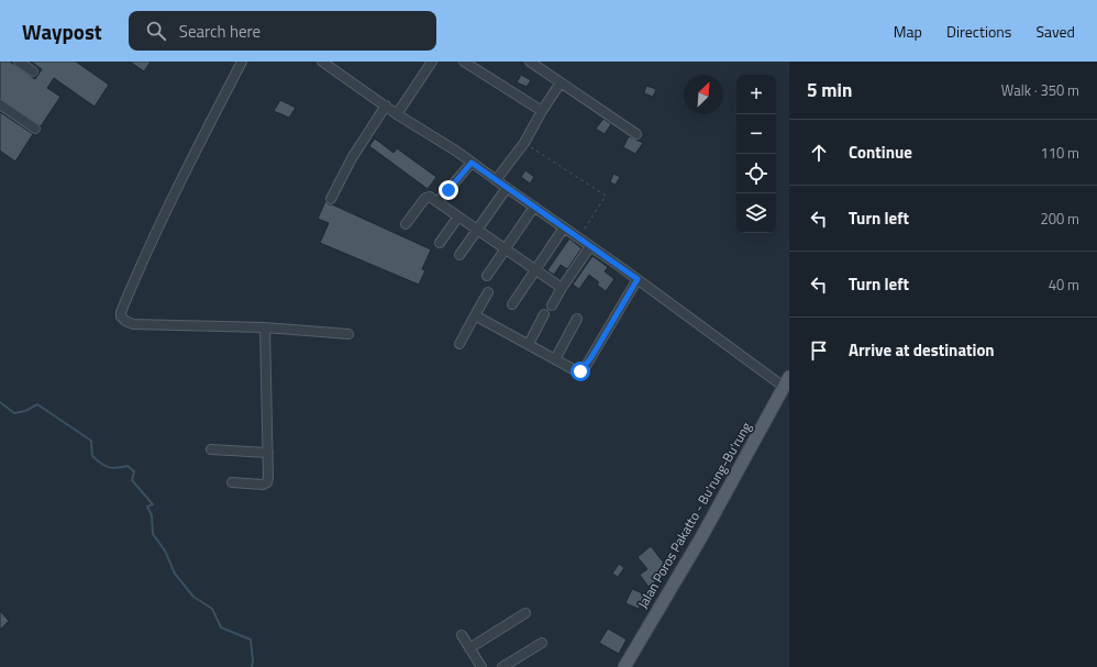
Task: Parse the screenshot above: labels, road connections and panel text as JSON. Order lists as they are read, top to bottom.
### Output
{
  "streets": {
    "main road": ["Jalan Poros Pakatto - Bu'rung-Bu'rung"]
  },
  "north": "top right",
  "page": {
    "header": "Waypost",
    "search": "Search here",
    "nav": ["Map", "Directions", "Saved"],
    "heading": ["5 min", "Walk · 350 m"],
    "map_buttons": ["+", "−"],
    "list": [
      ["Continue", "110 m"],
      ["Turn left", "200 m"],
      ["Turn left", "40 m"],
      "Arrive at destination"
    ]
  }
}
